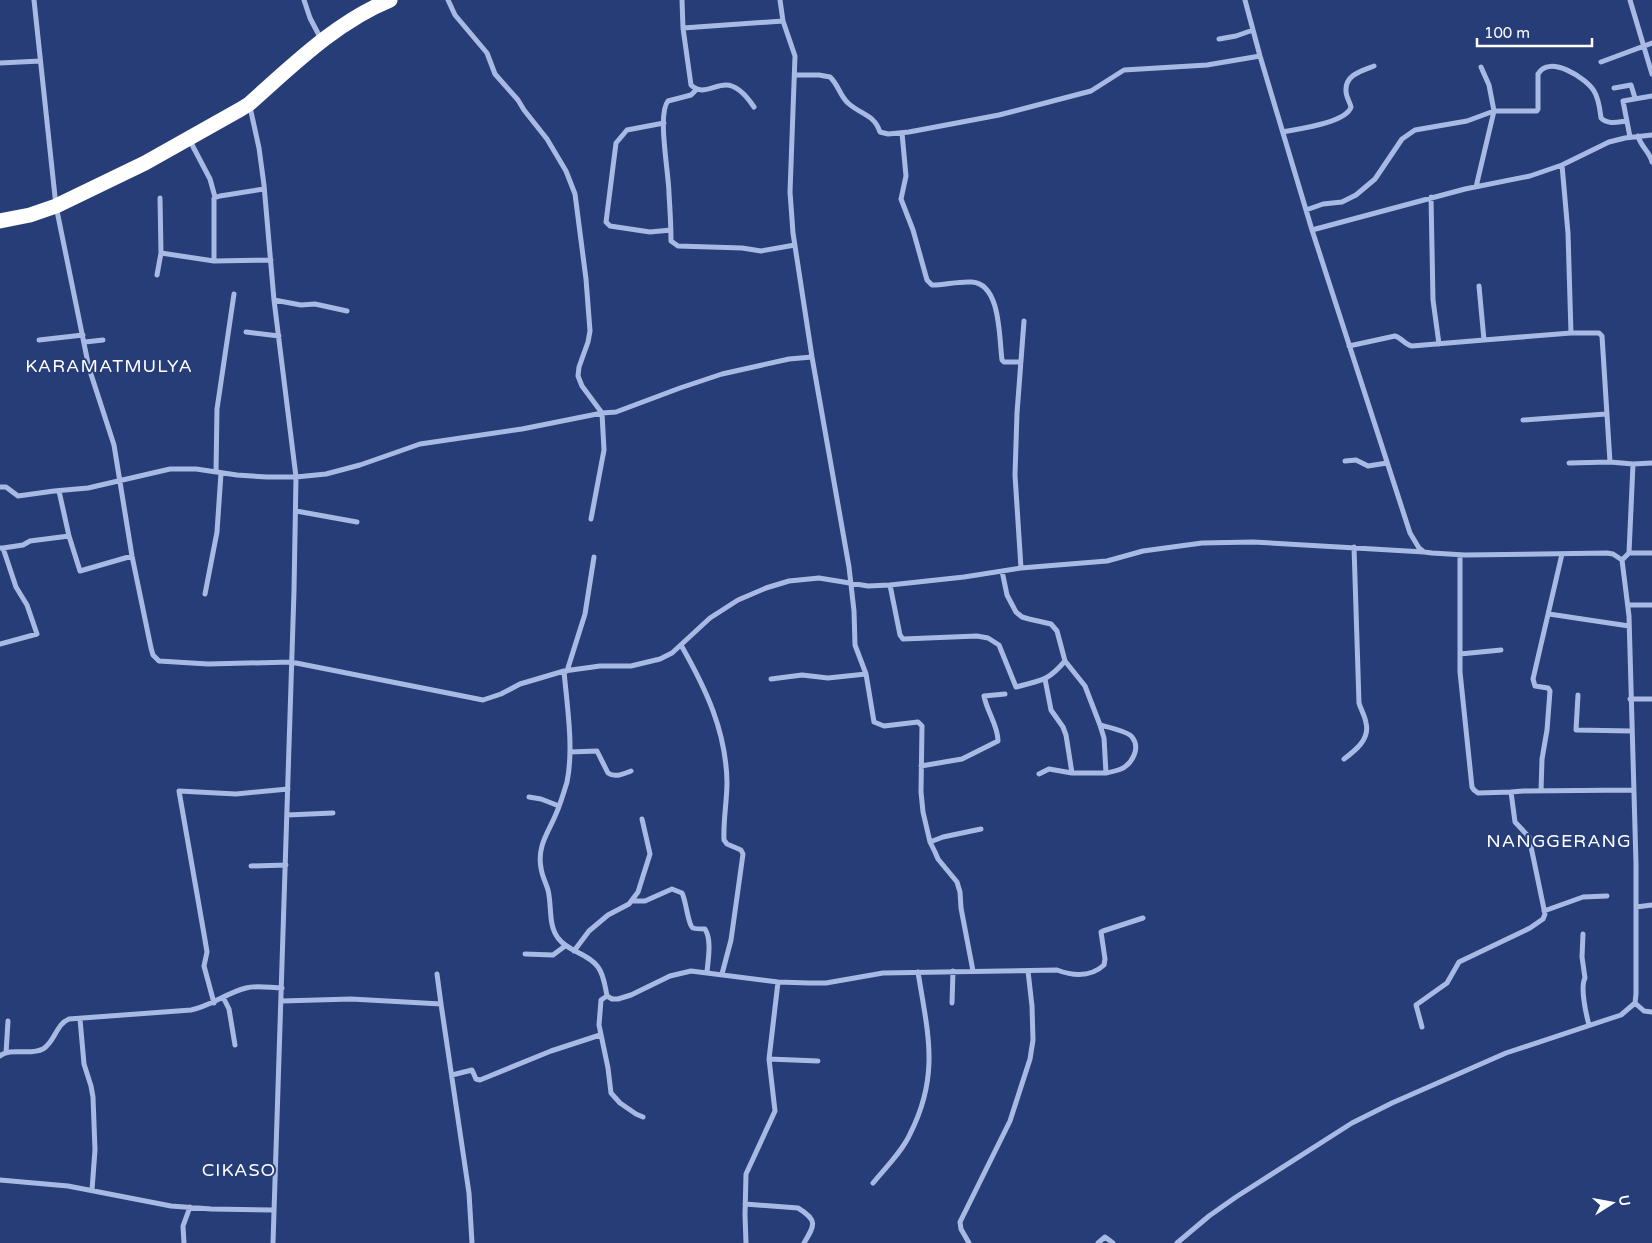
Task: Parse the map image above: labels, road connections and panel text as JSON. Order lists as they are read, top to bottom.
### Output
{
  "districts": ["KARAMATMULYA", "NANGGERANG", "CIKASO"],
  "scale_bar": "100 m",
  "north": "right"
}
